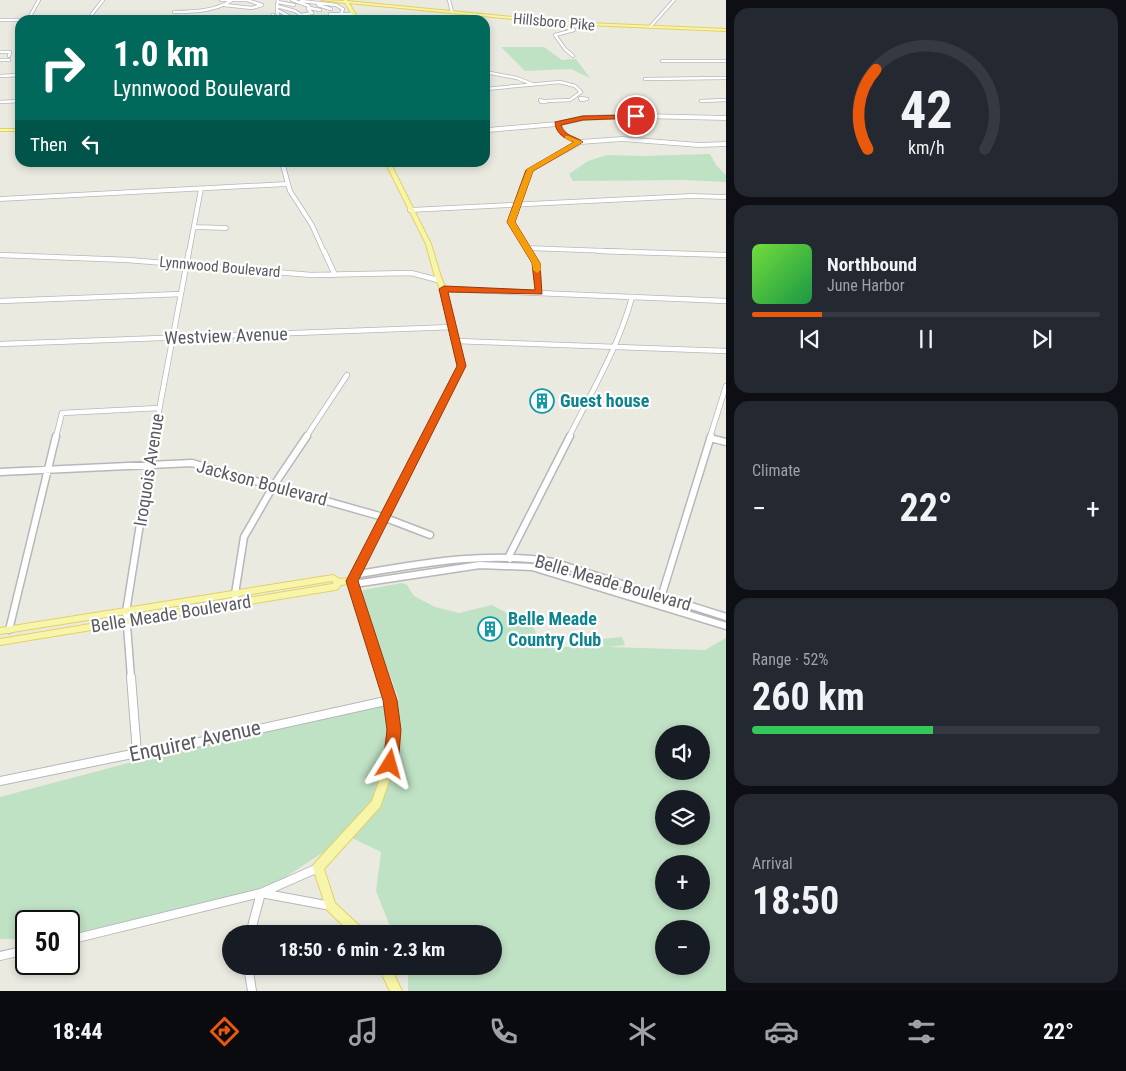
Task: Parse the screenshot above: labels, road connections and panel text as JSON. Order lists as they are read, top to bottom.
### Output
{
  "streets": {
    "main road": ["Hillsboro Pike", "Belle Meade Boulevard"],
    "street": [
      "Lynnwood Boulevard",
      "Westview Avenue",
      "Iroquois Avenue",
      "Jackson Boulevard",
      "Enquirer Avenue"
    ]
  },
  "crossings": [
    ["Lynnwood Boulevard", "Iroquois Avenue"],
    ["Westview Avenue", "Iroquois Avenue"],
    ["Iroquois Avenue", "Jackson Boulevard"],
    ["Iroquois Avenue", "Belle Meade Boulevard"],
    ["Iroquois Avenue", "Enquirer Avenue"]
  ],
  "places": {
    "building": ["Guest house", "Belle Meade Country Club"]
  },
  "page": {
    "turn": ["1.0 km", "Lynnwood Boulevard"],
    "then": "Then",
    "song": ["Northbound", "June Harbor"],
    "tile": [
      "Climate",
      ["Range · 52%", "260 km"],
      ["Arrival", "18:50"]
    ],
    "heat": ["−", "22°", "+"],
    "map_buttons": ["+", "−"],
    "limit": "50",
    "trip": "18:50 · 6 min · 2.3 km",
    "tabs": ["18:44", "22°"],
    "gauge": ["42", "km/h"]
  }
}
